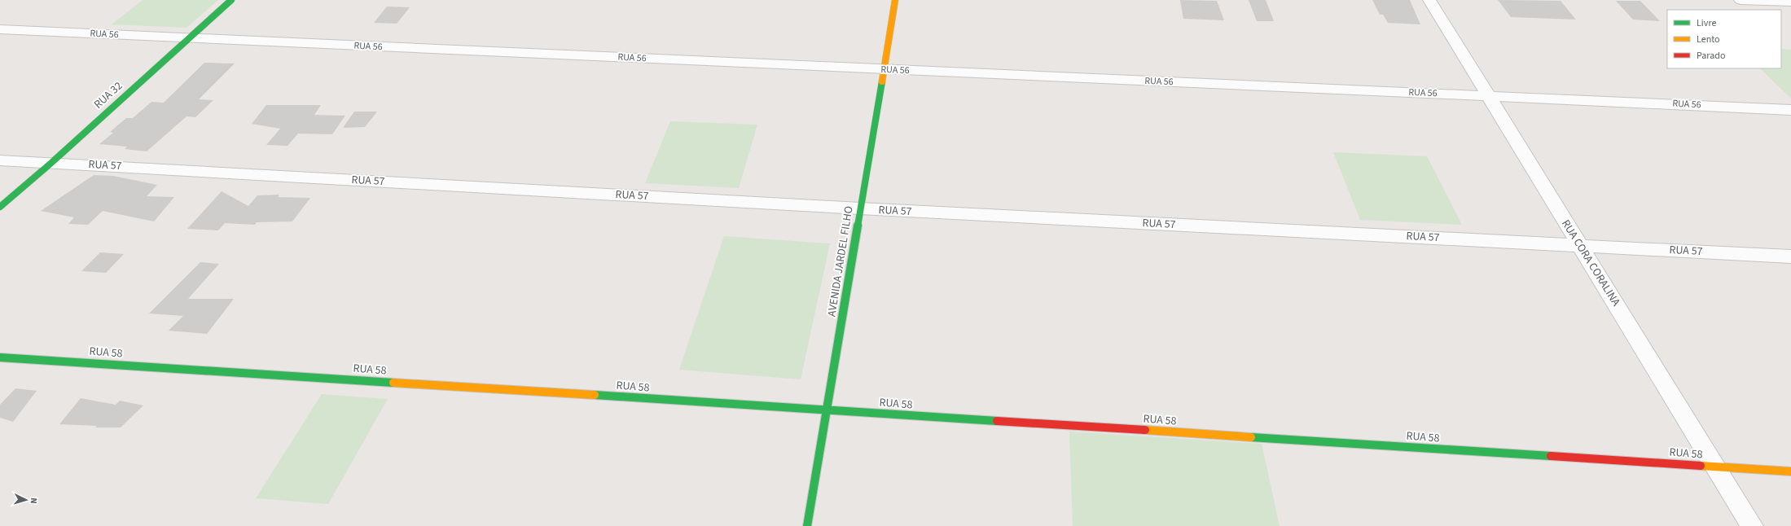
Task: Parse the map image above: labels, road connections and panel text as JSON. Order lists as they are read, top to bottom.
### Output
{
  "streets": {
    "street": [
      "RUA 56",
      "RUA 32",
      "RUA 57",
      "AVENIDA JARDEL FILHO",
      "RUA CORA CORALINA",
      "RUA 58"
    ]
  },
  "crossings": [
    ["RUA 56", "RUA 32"],
    ["RUA 56", "AVENIDA JARDEL FILHO"],
    ["RUA 56", "RUA CORA CORALINA"],
    ["RUA 32", "RUA 57"],
    ["RUA 57", "AVENIDA JARDEL FILHO"],
    ["RUA 57", "RUA CORA CORALINA"],
    ["AVENIDA JARDEL FILHO", "RUA 58"],
    ["RUA CORA CORALINA", "RUA 58"]
  ],
  "legend": ["Livre", "Lento", "Parado"],
  "north": "right"
}
